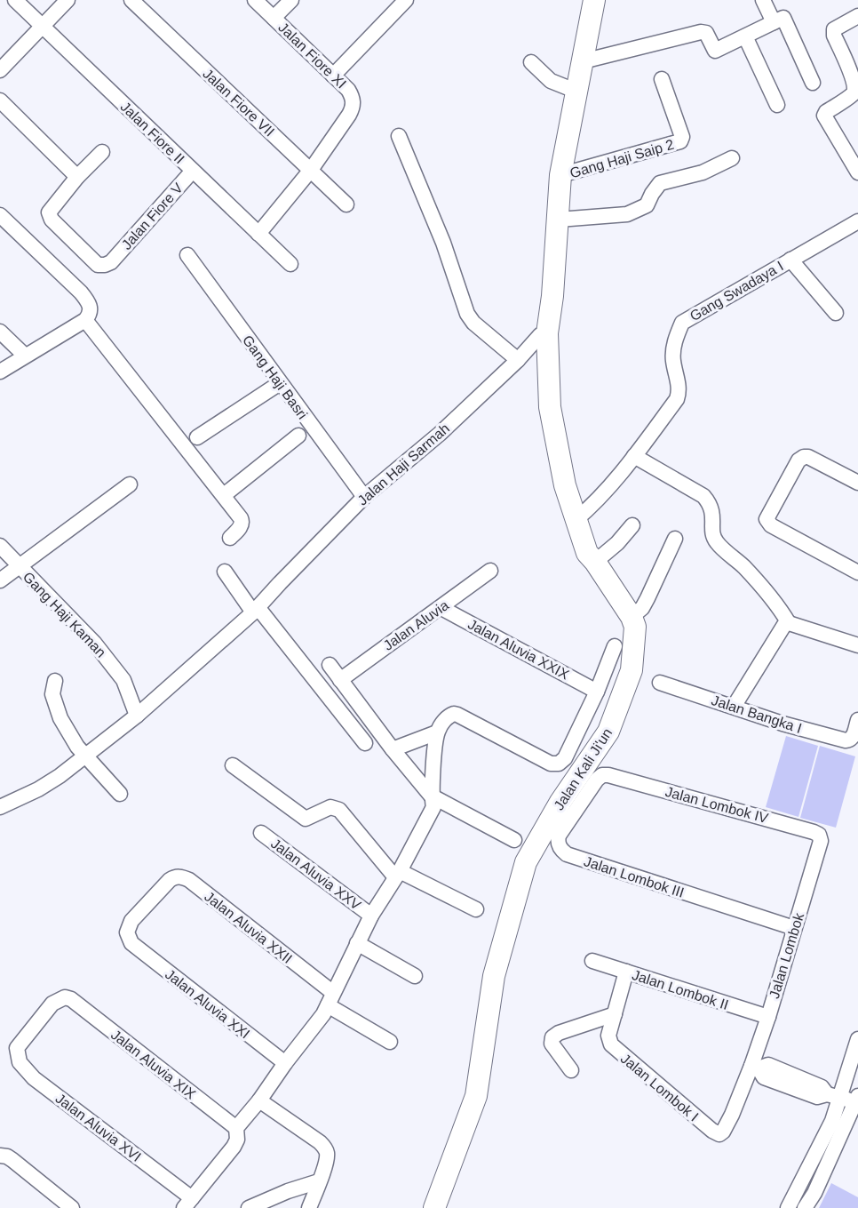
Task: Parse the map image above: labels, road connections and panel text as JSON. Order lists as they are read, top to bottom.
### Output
{
  "streets": {
    "street": [
      "Jalan Fiore XI",
      "Jalan Fiore VII",
      "Jalan Fiore II",
      "Gang Haji Saip 2",
      "Jalan Fiore V",
      "Gang Swadaya I",
      "Gang Haji Basri",
      "Jalan Haji Sarmah",
      "Gang Haji Kaman",
      "Jalan Aluvia",
      "Jalan Aluvia XXIX",
      "Jalan Bangka I",
      "Jalan Kali Ji'un",
      "Jalan Lombok IV",
      "Jalan Aluvia XXV",
      "Jalan Lombok III",
      "Jalan Aluvia XXII",
      "Jalan Lombok",
      "Jalan Lombok II",
      "Jalan Aluvia XXI",
      "Jalan Aluvia XIX",
      "Jalan Lombok I",
      "Jalan Aluvia XVI"
    ]
  },
  "crossings": [
    ["Jalan Fiore XI", "Jalan Fiore VII"],
    ["Jalan Fiore XI", "Jalan Fiore II"],
    ["Jalan Fiore II", "Jalan Fiore V"],
    ["Gang Swadaya I", "Jalan Kali Ji'un"],
    ["Gang Haji Basri", "Jalan Haji Sarmah"],
    ["Jalan Haji Sarmah", "Gang Haji Kaman"],
    ["Jalan Haji Sarmah", "Jalan Kali Ji'un"],
    ["Jalan Aluvia", "Jalan Aluvia XXIX"],
    ["Jalan Lombok IV", "Jalan Lombok III"],
    ["Jalan Lombok IV", "Jalan Lombok"],
    ["Jalan Lombok III", "Jalan Lombok"],
    ["Jalan Aluvia XXII", "Jalan Aluvia XXI"],
    ["Jalan Lombok", "Jalan Lombok II"],
    ["Jalan Lombok", "Jalan Lombok I"],
    ["Jalan Lombok II", "Jalan Lombok I"],
    ["Jalan Aluvia XIX", "Jalan Aluvia XVI"]
  ]
}
